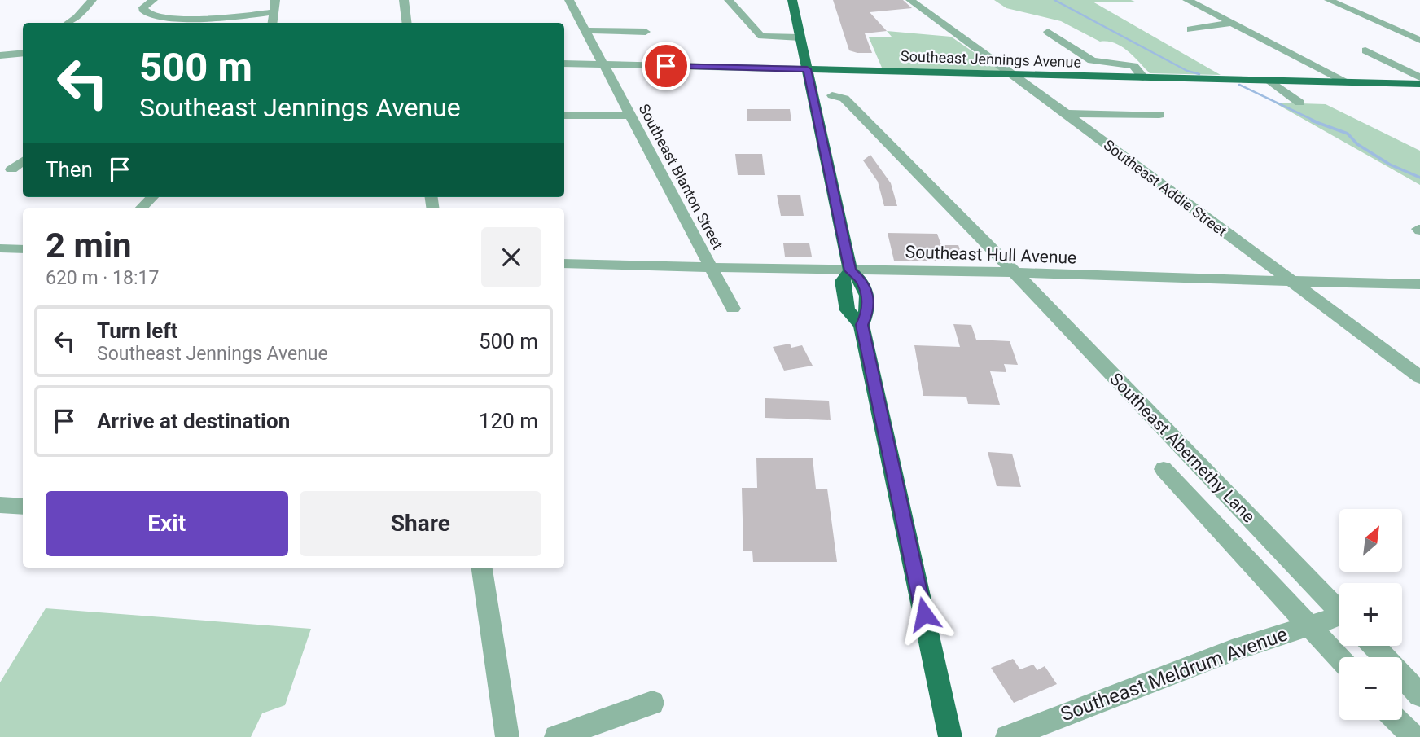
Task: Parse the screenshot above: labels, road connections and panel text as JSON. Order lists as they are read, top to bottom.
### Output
{
  "streets": {
    "main road": ["Southeast Jennings Avenue"],
    "street": [
      "Southeast Blanton Street",
      "Southeast Addie Street",
      "Southeast Hull Avenue",
      "Southeast Abernethy Lane",
      "Southeast Meldrum Avenue"
    ]
  },
  "crossings": [
    ["Southeast Jennings Avenue", "Southeast Blanton Street"],
    ["Southeast Jennings Avenue", "Southeast Addie Street"],
    ["Southeast Blanton Street", "Southeast Hull Avenue"],
    ["Southeast Addie Street", "Southeast Hull Avenue"],
    ["Southeast Hull Avenue", "Southeast Abernethy Lane"]
  ],
  "north": "top right",
  "page": {
    "turn": ["500 m", "Southeast Jennings Avenue"],
    "then": "Then",
    "heading": ["2 min", "620 m · 18:17"],
    "list": [
      {
        "name": "Turn left",
        "note": "Southeast Jennings Avenue",
        "value": "500 m"
      },
      {
        "name": "Arrive at destination",
        "value": "120 m"
      }
    ],
    "buttons": ["Exit", "Share"],
    "map_buttons": ["+", "−"]
  }
}
